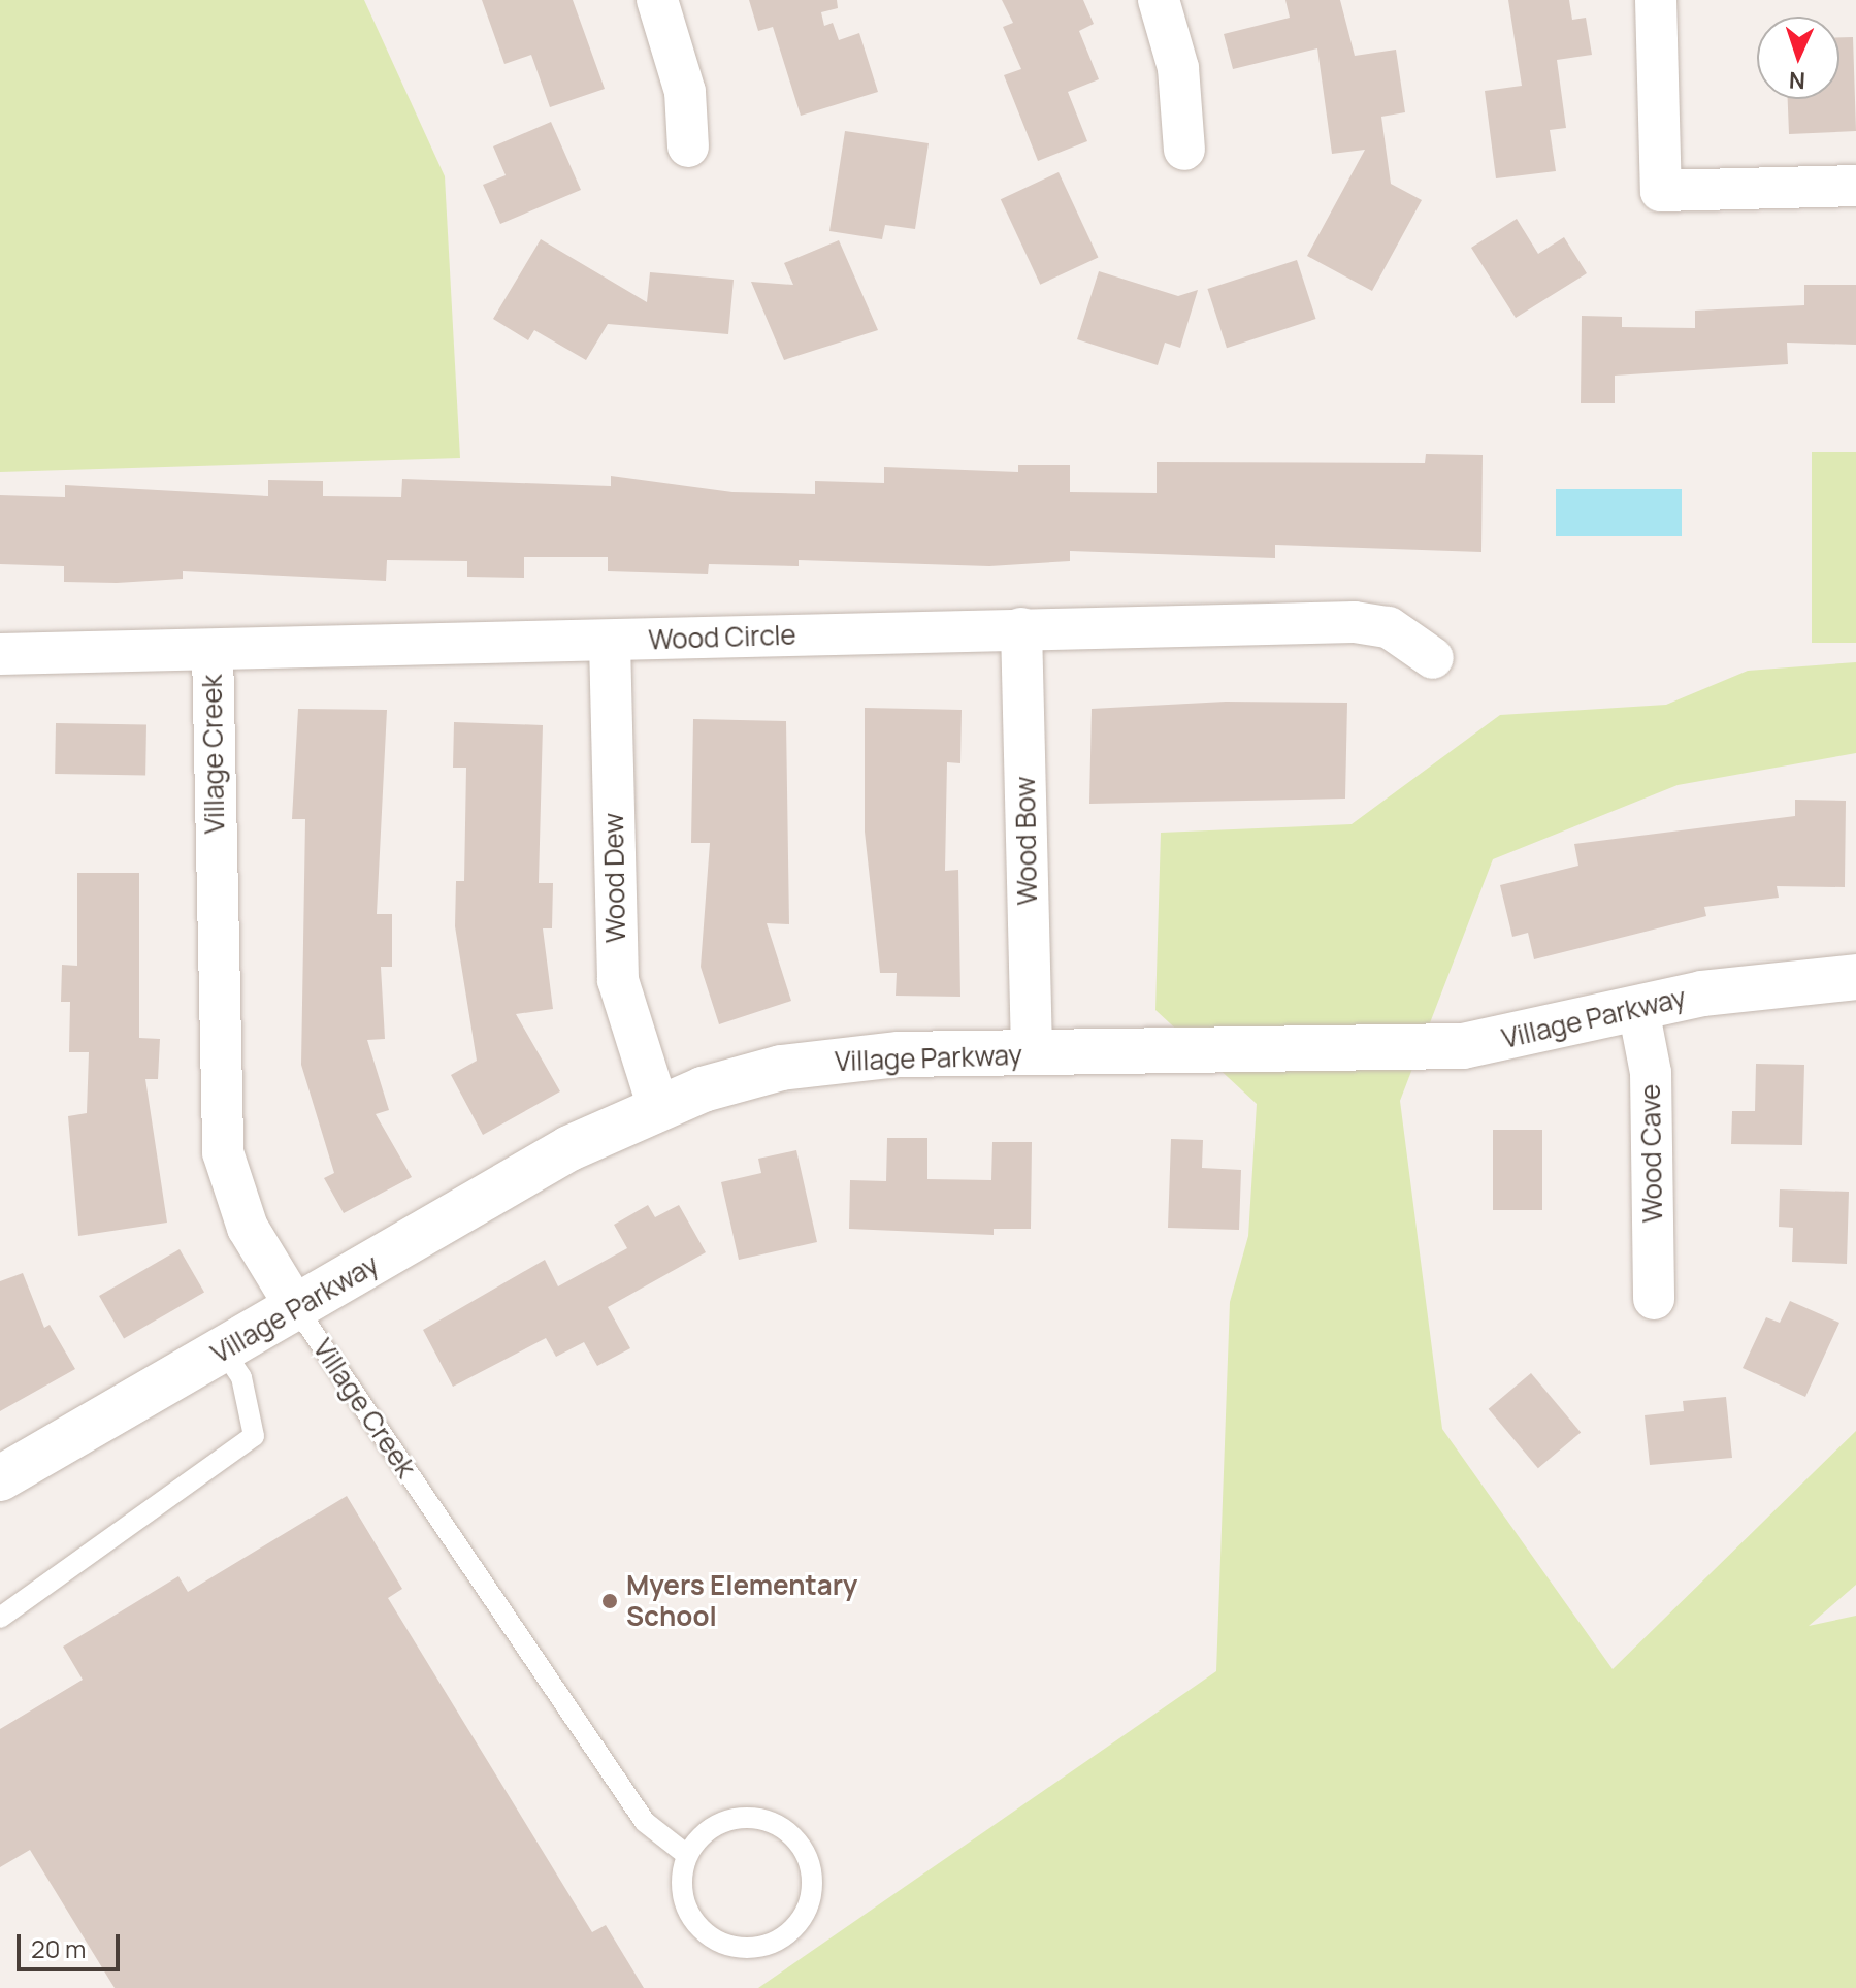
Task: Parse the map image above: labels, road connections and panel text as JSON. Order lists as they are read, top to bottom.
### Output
{
  "streets": {
    "street": [
      "Wood Circle",
      "Village Creek",
      "Wood Bow",
      "Wood Dew",
      "Village Parkway",
      "Wood Cave"
    ]
  },
  "crossings": [
    ["Wood Circle", "Village Creek"],
    ["Wood Circle", "Wood Bow"],
    ["Wood Circle", "Wood Dew"],
    ["Village Creek", "Village Parkway"],
    ["Wood Bow", "Village Parkway"],
    ["Wood Dew", "Village Parkway"],
    ["Village Parkway", "Wood Cave"]
  ],
  "places": ["Myers Elementary School"],
  "scale_bar": "20 m",
  "north": "bottom"
}
